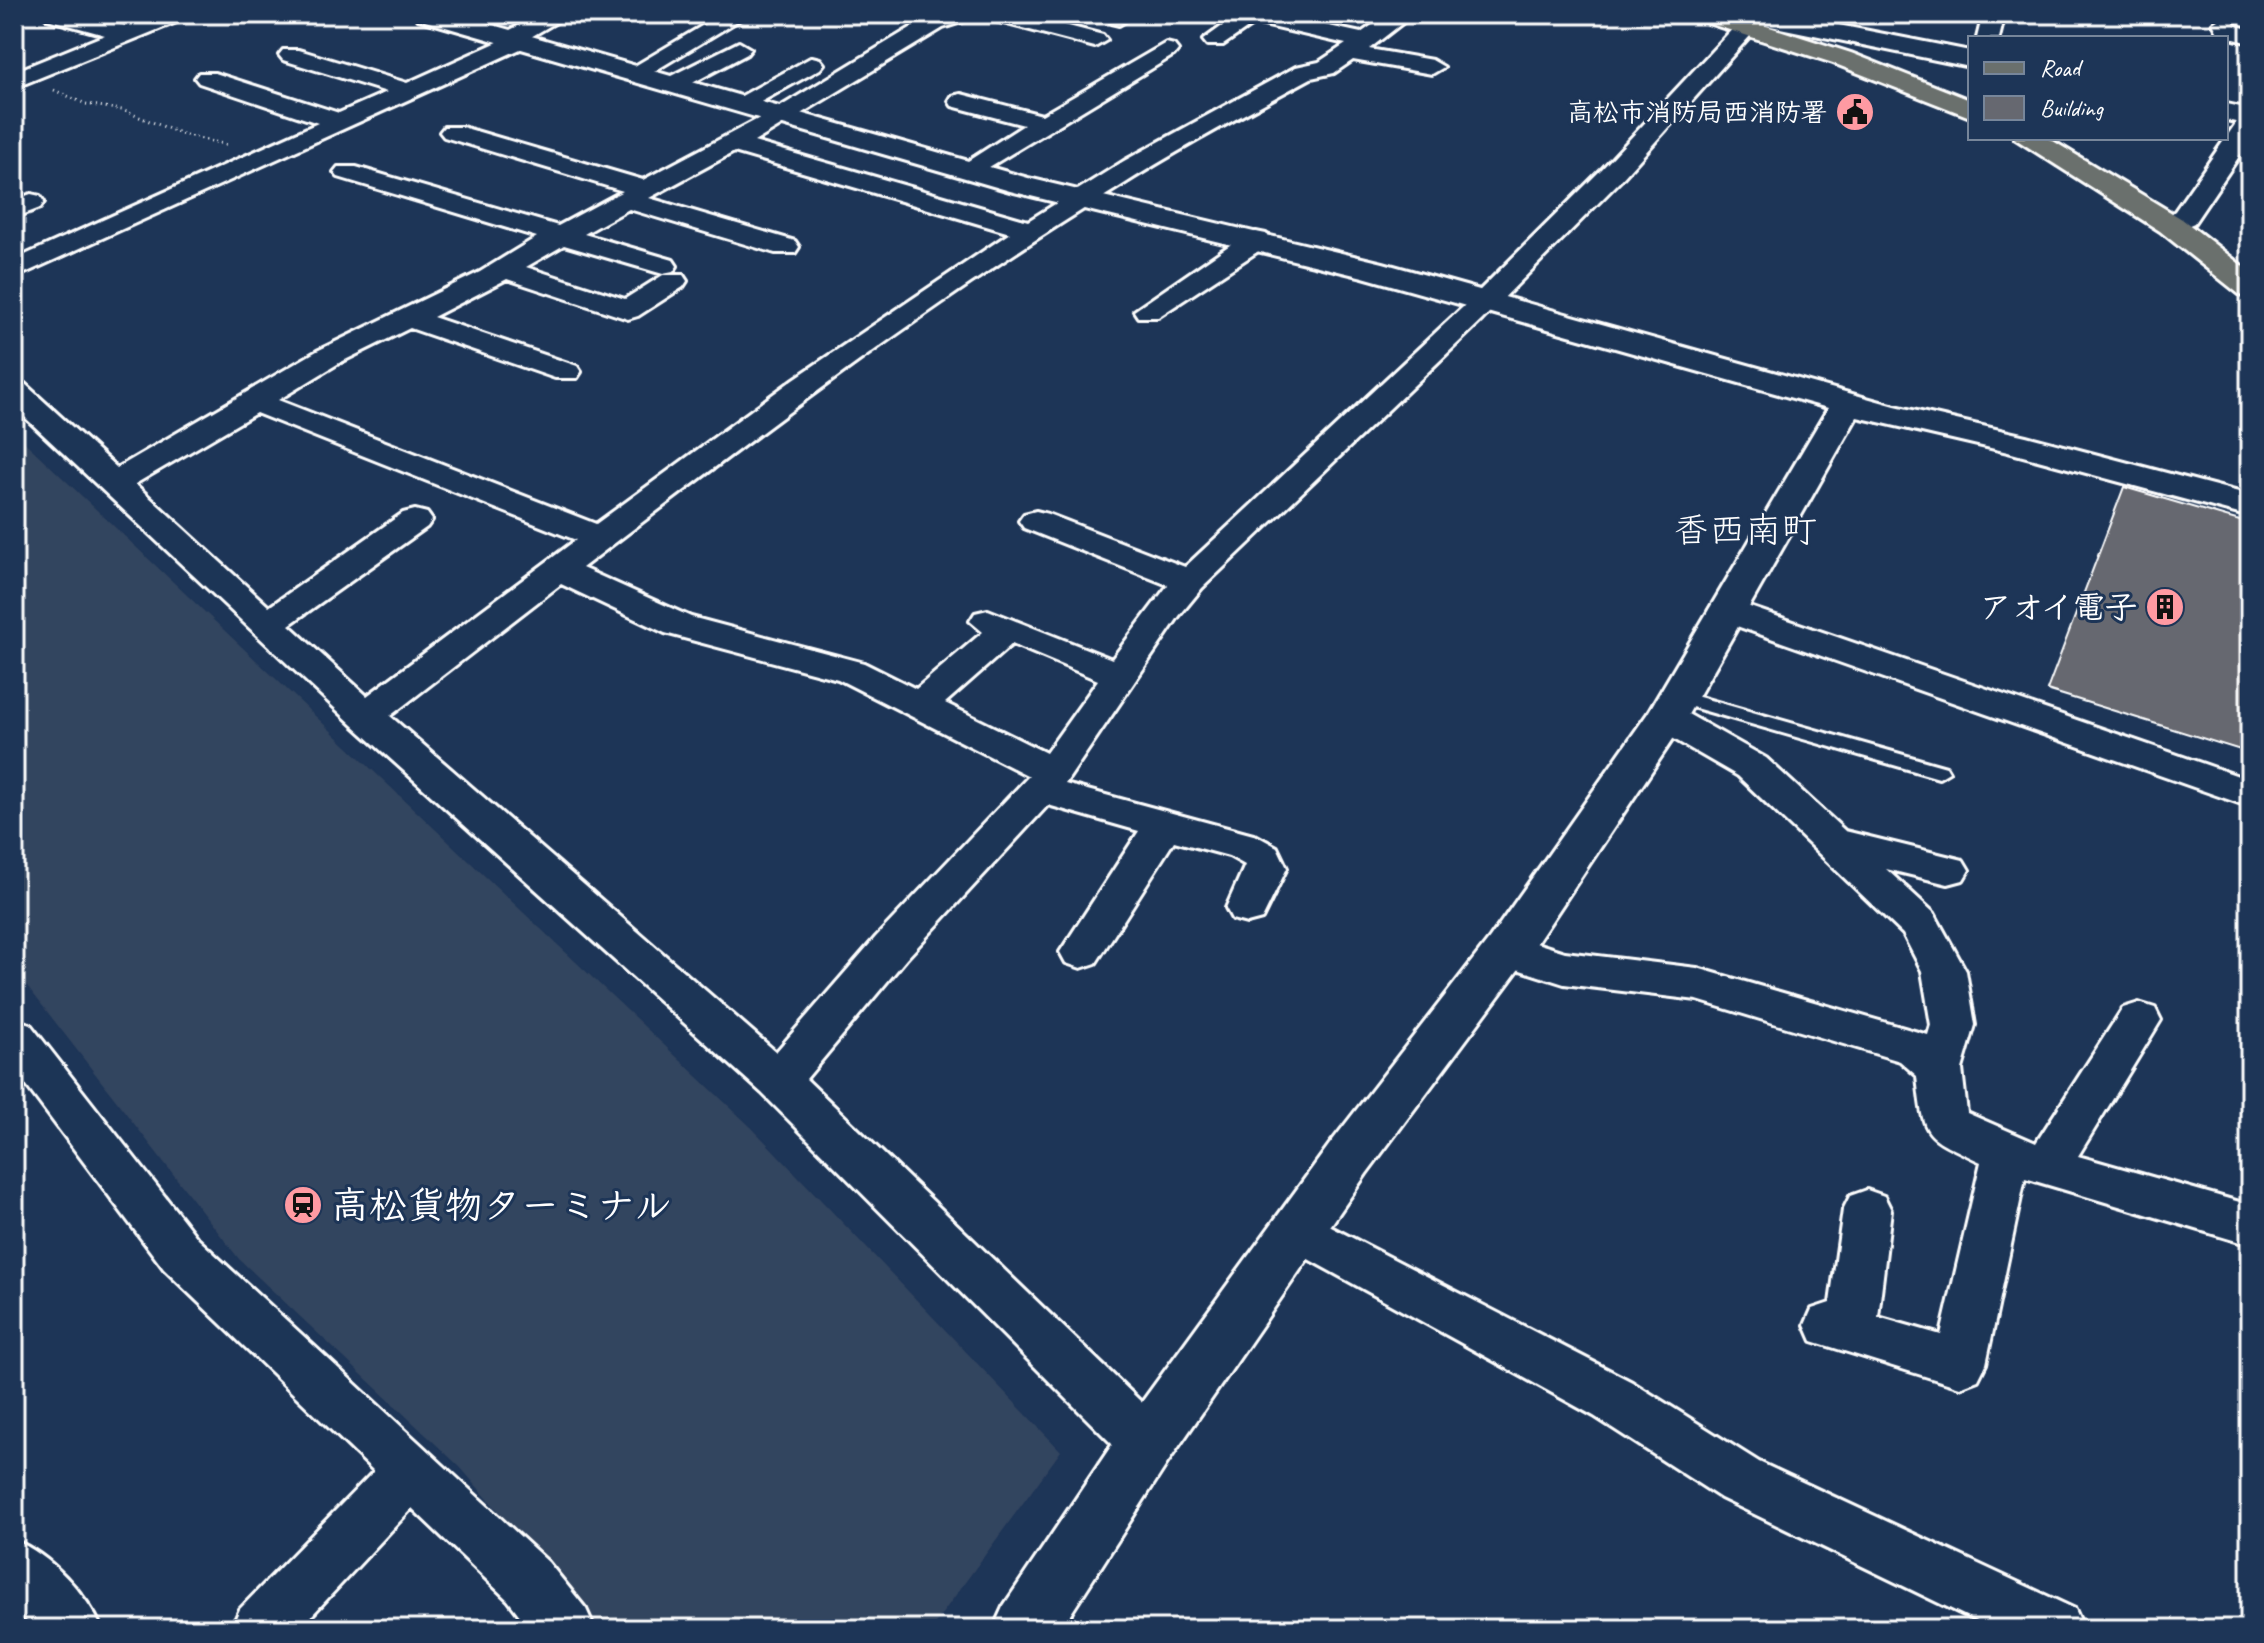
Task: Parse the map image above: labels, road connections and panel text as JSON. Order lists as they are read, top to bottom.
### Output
{
  "districts": ["香西南町"],
  "places": {
    "public building": ["高松市消防局西消防署"],
    "building": ["アオイ電子"],
    "station": ["高松貨物ターミナル"]
  },
  "legend": ["Road", "Building"]
}
